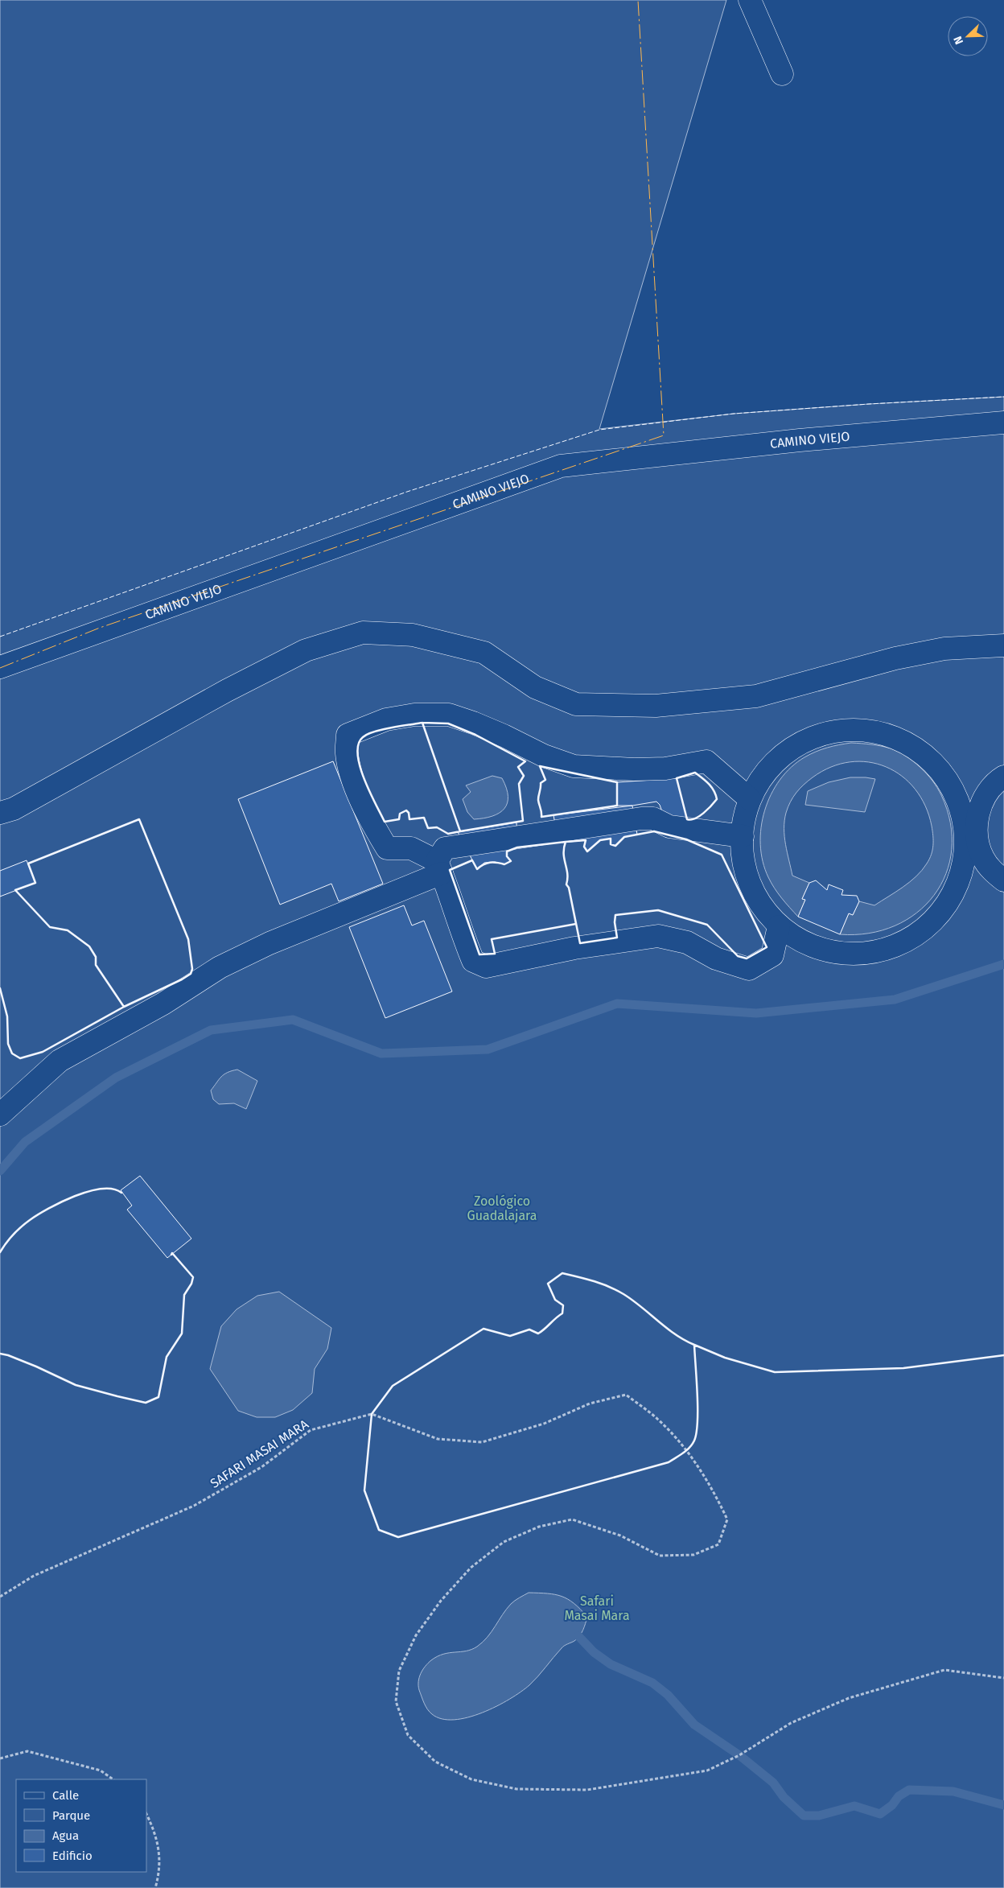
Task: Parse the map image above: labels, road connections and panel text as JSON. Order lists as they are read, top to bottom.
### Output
{
  "streets": {
    "street": ["CAMINO VIEJO"],
    "path": ["SAFARI MASAI MARA"]
  },
  "parks": ["Zoológico Guadalajara", "Safari Masai Mara"],
  "legend": [
    "Calle",
    "Parque",
    "Agua",
    "Edificio"
  ],
  "north": "bottom left"
}
